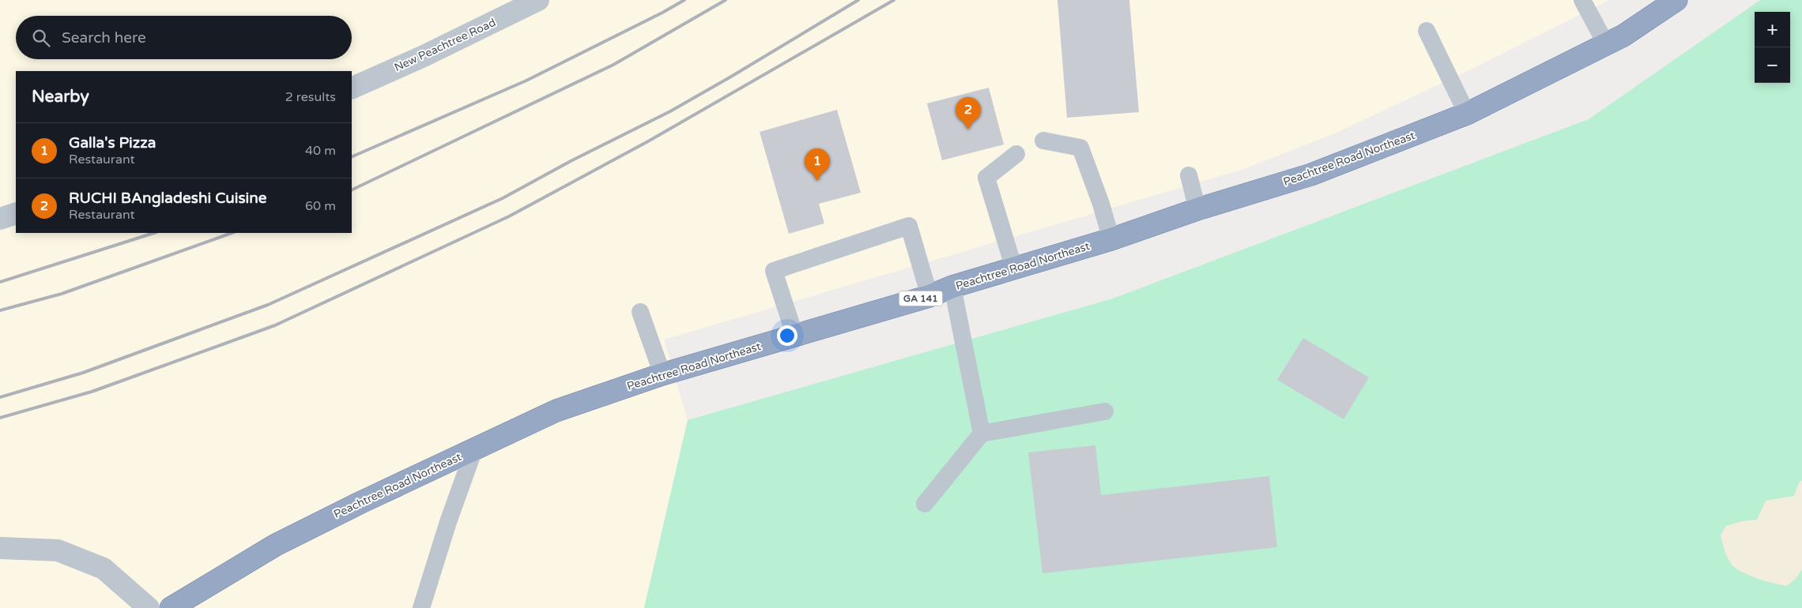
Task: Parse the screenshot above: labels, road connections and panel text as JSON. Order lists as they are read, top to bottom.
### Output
{
  "streets": {
    "highway": ["Peachtree Road Northeast", "GA 141"],
    "street": ["New Peachtree Road"]
  },
  "page": {
    "map_buttons": ["+", "−"],
    "search": "Search here",
    "heading": ["Nearby", "2 results"],
    "pins": ["2", "1"],
    "list": [
      {
        "mark": "1",
        "name": "Galla's Pizza",
        "note": "Restaurant",
        "value": "40 m"
      },
      {
        "mark": "2",
        "name": "RUCHI BAngladeshi Cuisine",
        "note": "Restaurant",
        "value": "60 m"
      }
    ]
  }
}
